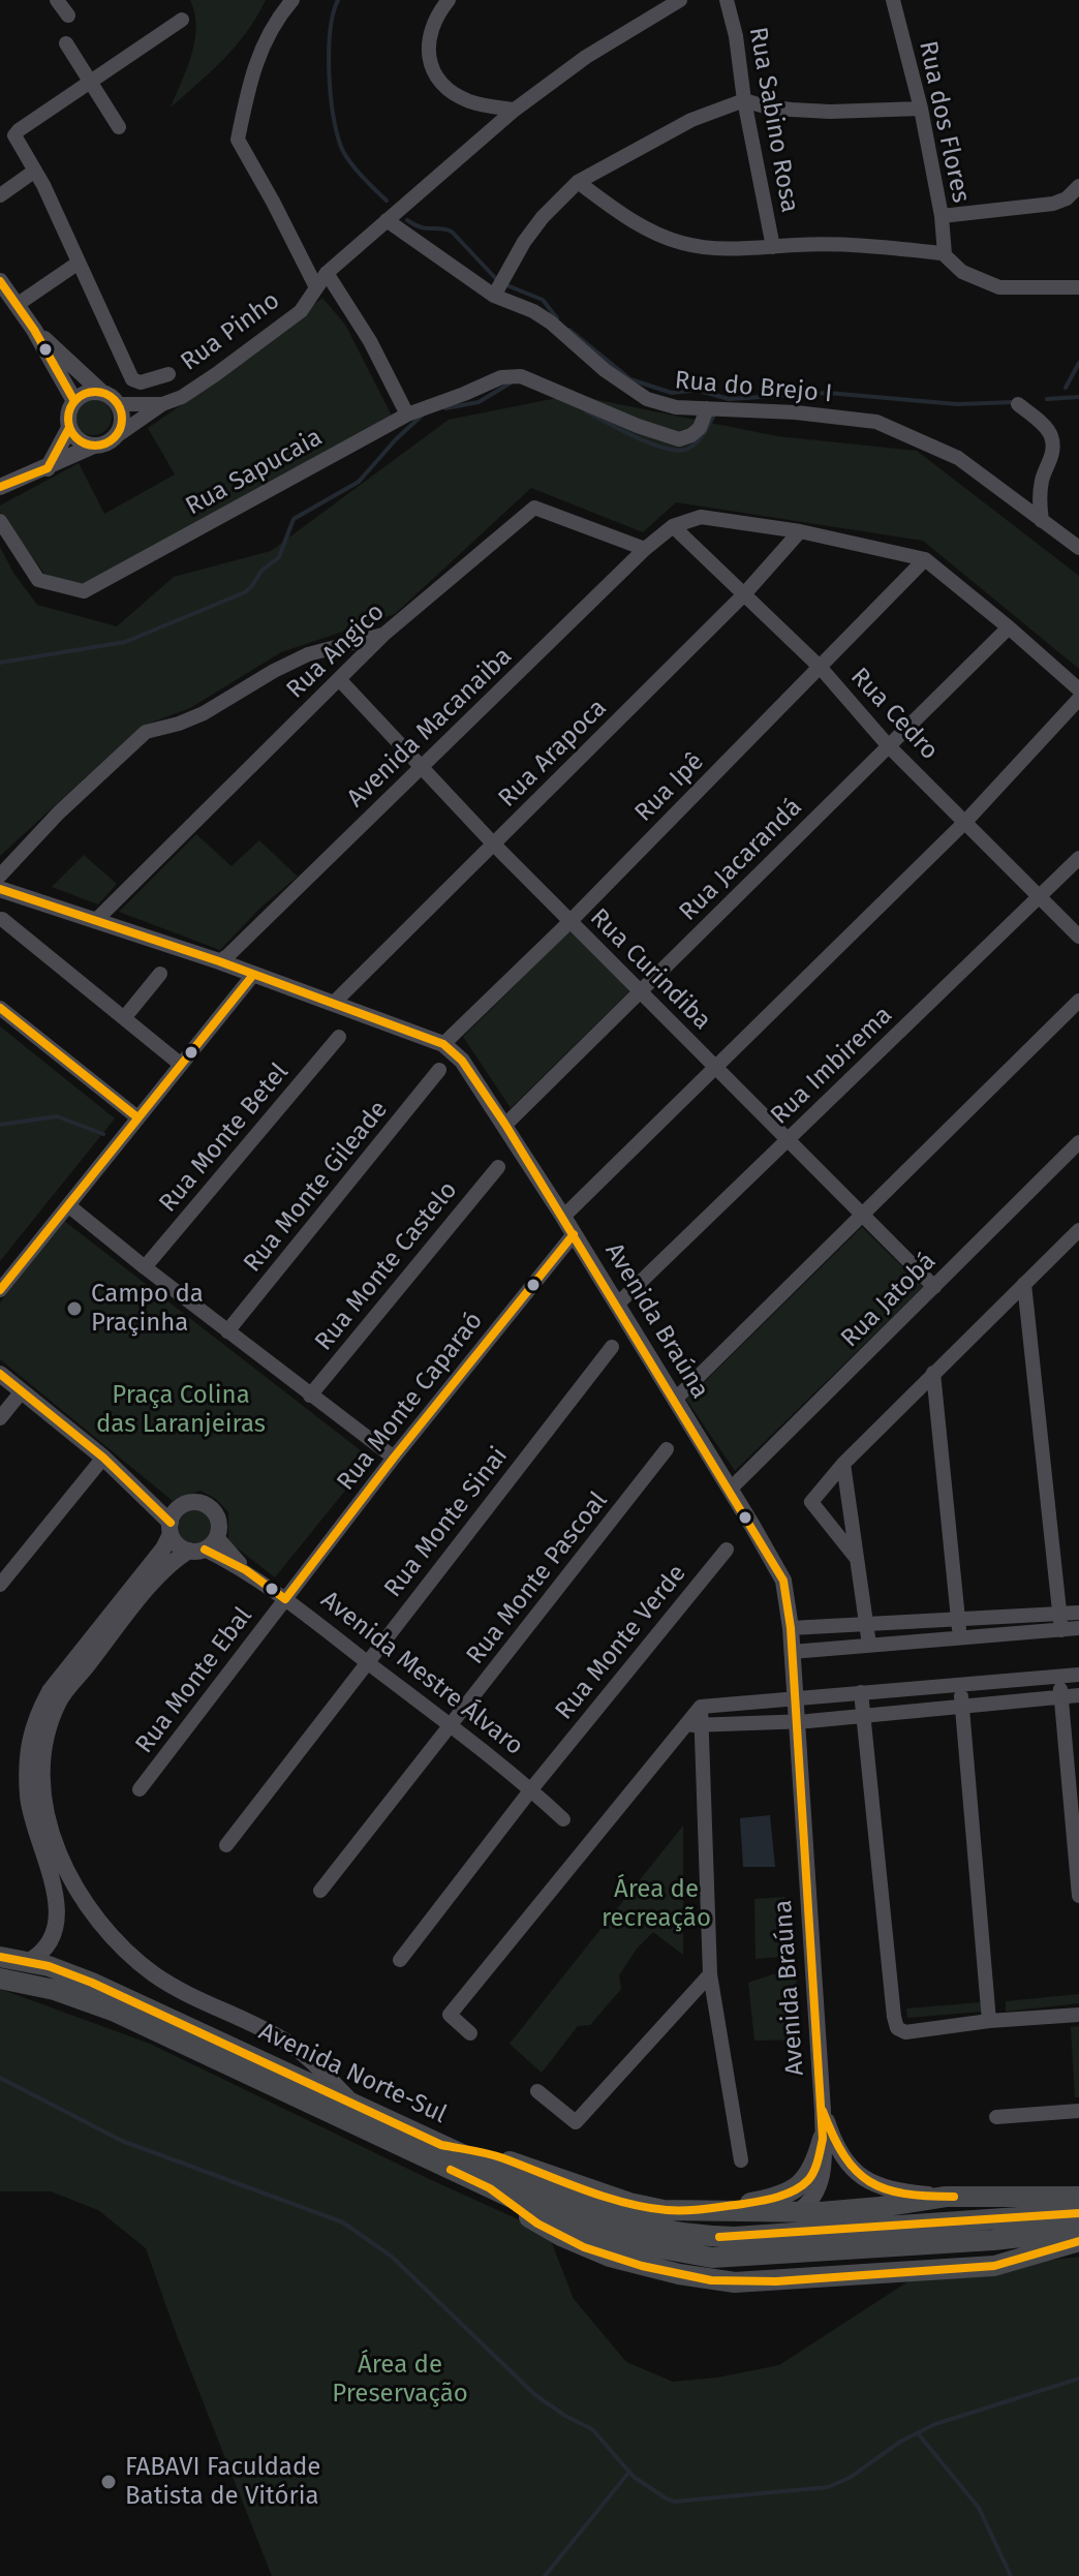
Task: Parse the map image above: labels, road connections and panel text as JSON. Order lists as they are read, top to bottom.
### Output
{
  "streets": {
    "main road": ["Avenida Norte-Sul"],
    "street": [
      "Rua Sabino Rosa",
      "Rua dos Flores",
      "Rua Pinho",
      "Rua do Brejo I",
      "Rua Sapucaia",
      "Rua Angico",
      "Rua Cedro",
      "Avenida Macanaiba",
      "Rua Arapoca",
      "Rua Ipê",
      "Rua Jacarandá",
      "Rua Curindiba",
      "Rua Imbirema",
      "Rua Monte Betel",
      "Rua Monte Gileade",
      "Rua Monte Castelo",
      "Rua Jatobá",
      "Avenida Braúna",
      "Rua Monte Caparaó",
      "Rua Monte Sinai",
      "Rua Monte Pascoal",
      "Rua Monte Verde",
      "Avenida Mestre Álvaro",
      "Rua Monte Ebal"
    ]
  },
  "crossings": [
    ["Rua Pinho", "Rua do Brejo I"],
    ["Rua do Brejo I", "Rua Sapucaia"],
    ["Rua Angico", "Avenida Macanaiba"],
    ["Rua Angico", "Rua Curindiba"],
    ["Rua Angico", "Avenida Braúna"],
    ["Rua Cedro", "Avenida Macanaiba"],
    ["Rua Cedro", "Rua Arapoca"],
    ["Rua Cedro", "Rua Ipê"],
    ["Rua Cedro", "Rua Jacarandá"],
    ["Rua Cedro", "Rua Imbirema"],
    ["Avenida Macanaiba", "Rua Curindiba"],
    ["Avenida Macanaiba", "Avenida Braúna"],
    ["Rua Arapoca", "Rua Curindiba"],
    ["Rua Arapoca", "Avenida Braúna"],
    ["Rua Ipê", "Rua Curindiba"],
    ["Rua Ipê", "Avenida Braúna"],
    ["Rua Jacarandá", "Rua Curindiba"],
    ["Rua Jacarandá", "Avenida Braúna"],
    ["Rua Curindiba", "Rua Imbirema"],
    ["Rua Curindiba", "Rua Jatobá"],
    ["Rua Imbirema", "Avenida Braúna"],
    ["Rua Jatobá", "Avenida Braúna"],
    ["Avenida Braúna", "Rua Monte Caparaó"],
    ["Rua Monte Caparaó", "Avenida Mestre Álvaro"],
    ["Rua Monte Caparaó", "Rua Monte Ebal"],
    ["Rua Monte Sinai", "Avenida Mestre Álvaro"],
    ["Rua Monte Pascoal", "Avenida Mestre Álvaro"],
    ["Rua Monte Verde", "Avenida Mestre Álvaro"],
    ["Avenida Mestre Álvaro", "Rua Monte Ebal"]
  ],
  "parks": ["Praça Colina das Laranjeiras", "Área de recreação", "Área de Preservação"],
  "places": ["Campo da Praçinha", "FABAVI Faculdade Batista de Vitória"]
}
